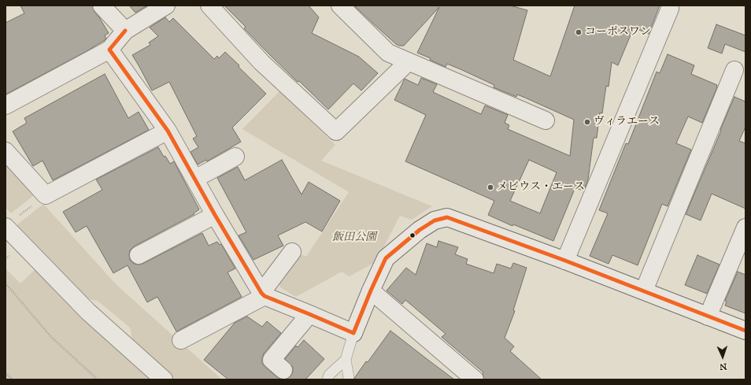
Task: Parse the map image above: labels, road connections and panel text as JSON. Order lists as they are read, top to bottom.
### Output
{
  "parks": ["飯田公園"],
  "places": ["コーポスワン", "ヴィラエース", "メビウス・エース"],
  "north": "bottom"
}
